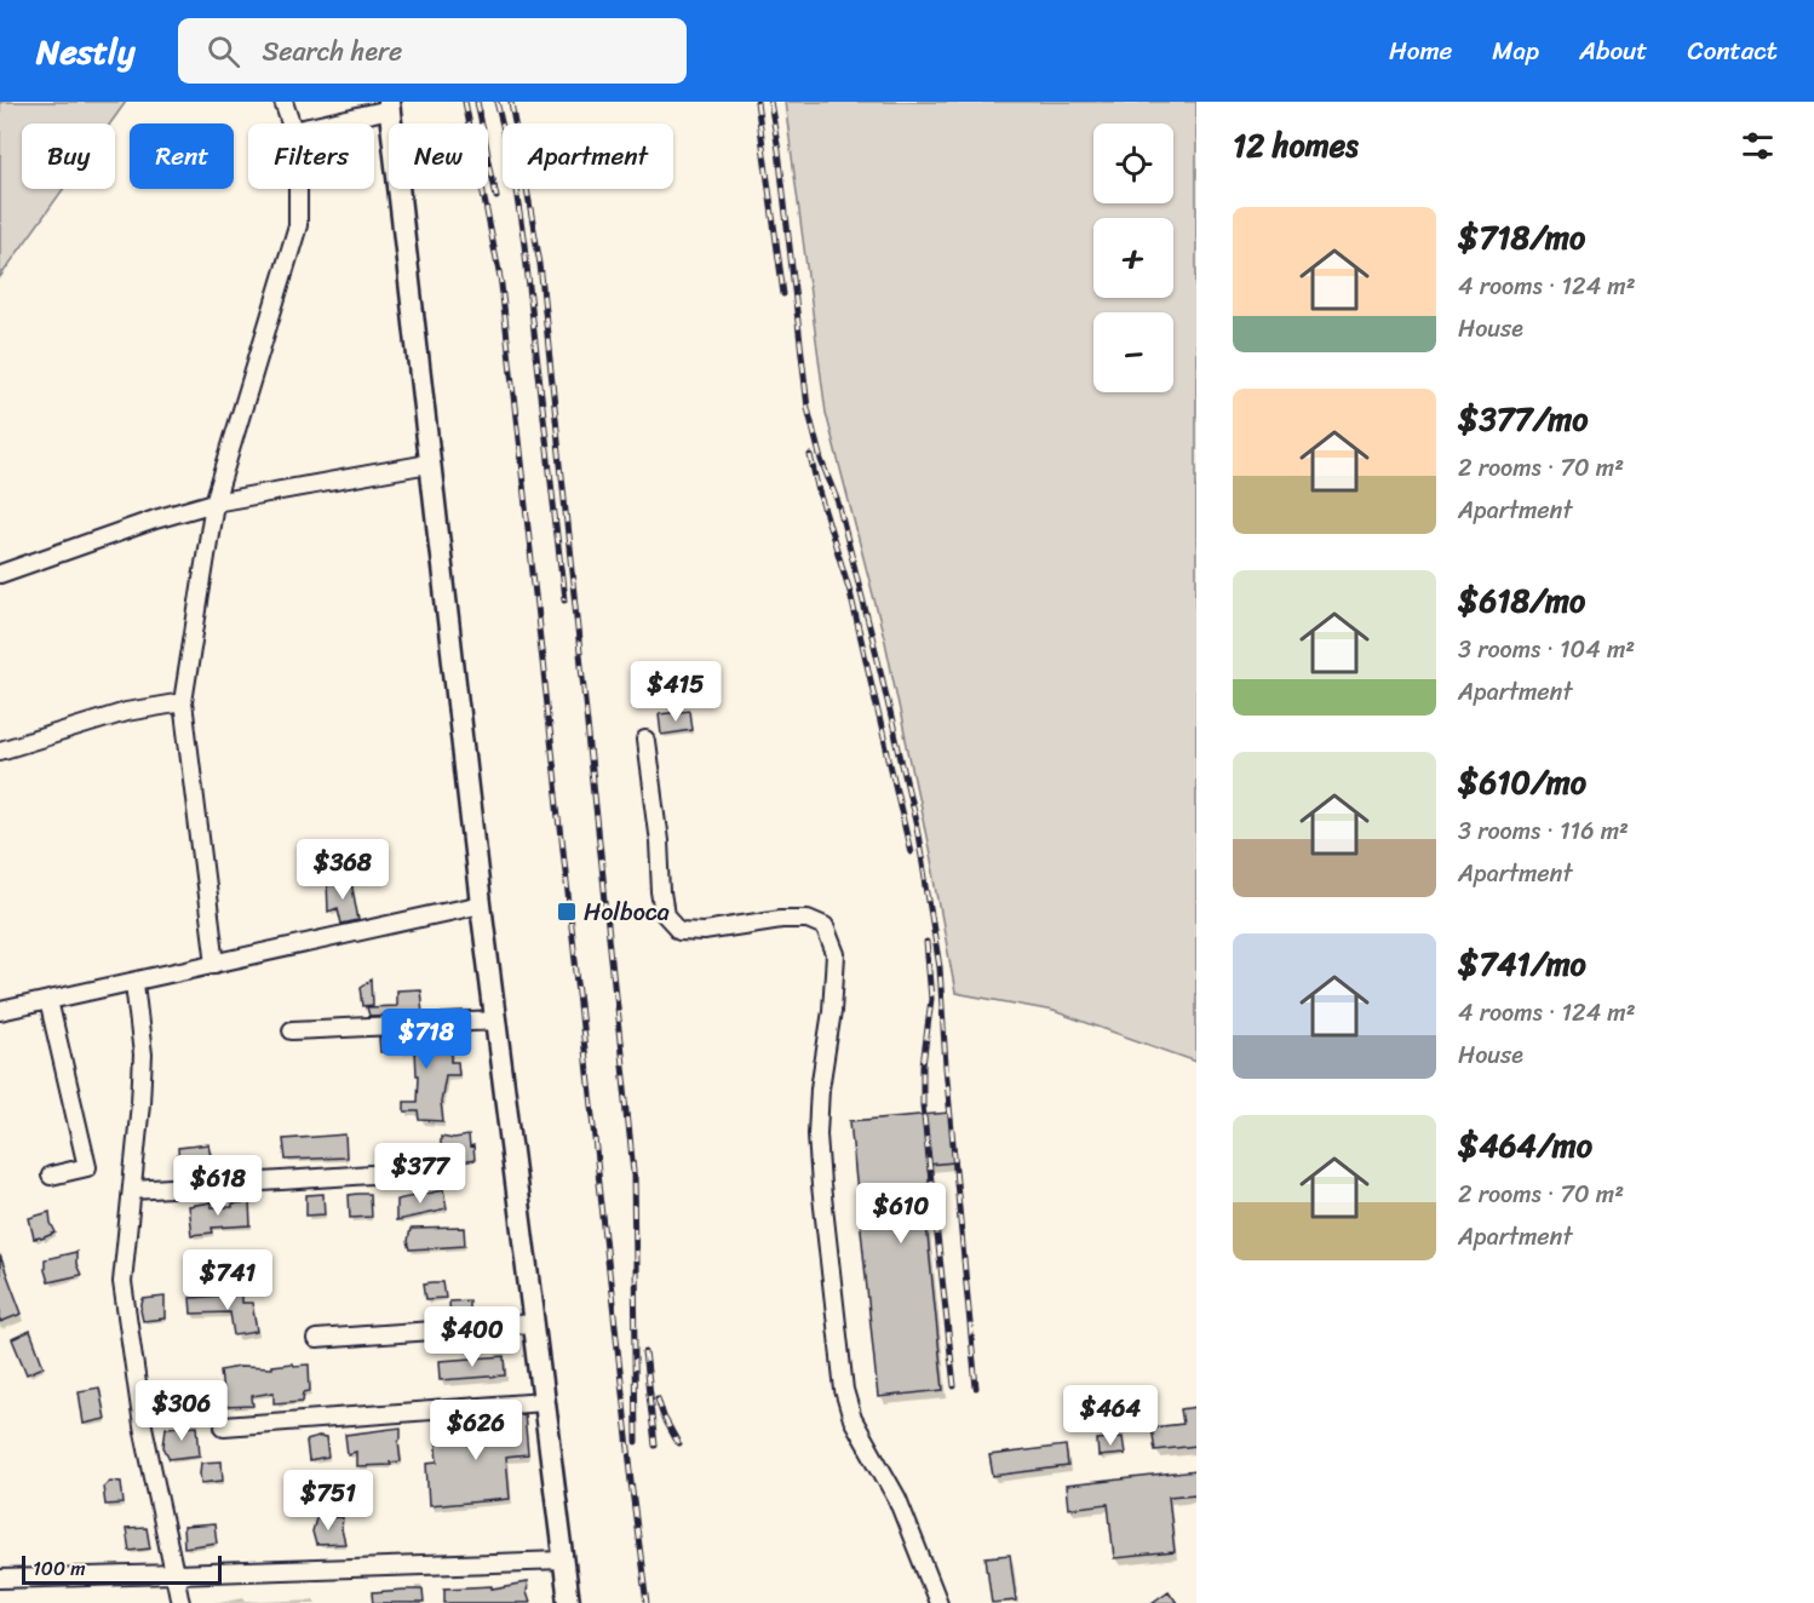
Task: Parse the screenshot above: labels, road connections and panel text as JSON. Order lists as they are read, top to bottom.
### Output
{
  "places": {
    "transit": ["Holboca"]
  },
  "scale_bar": "100 m",
  "page": {
    "header": "Nestly",
    "search": "Search here",
    "nav": [
      "Home",
      "Map",
      "About",
      "Contact"
    ],
    "heading": "12 homes",
    "map_buttons": ["+", "−"],
    "chip": [
      "Buy",
      "Rent",
      "Filters",
      "New",
      "Apartment"
    ],
    "list": [
      {
        "name": "$718/mo",
        "note": "4 rooms · 124 m² · House"
      },
      {
        "name": "$377/mo",
        "note": "2 rooms · 70 m² · Apartment"
      },
      {
        "name": "$618/mo",
        "note": "3 rooms · 104 m² · Apartment"
      },
      {
        "name": "$610/mo",
        "note": "3 rooms · 116 m² · Apartment"
      },
      {
        "name": "$741/mo",
        "note": "4 rooms · 124 m² · House"
      },
      {
        "name": "$464/mo",
        "note": "2 rooms · 70 m² · Apartment"
      }
    ],
    "price": [
      "$415",
      "$368",
      "$718",
      "$377",
      "$618",
      "$610",
      "$741",
      "$400",
      "$306",
      "$464",
      "$626",
      "$751"
    ],
    "scale": "100 m"
  }
}
